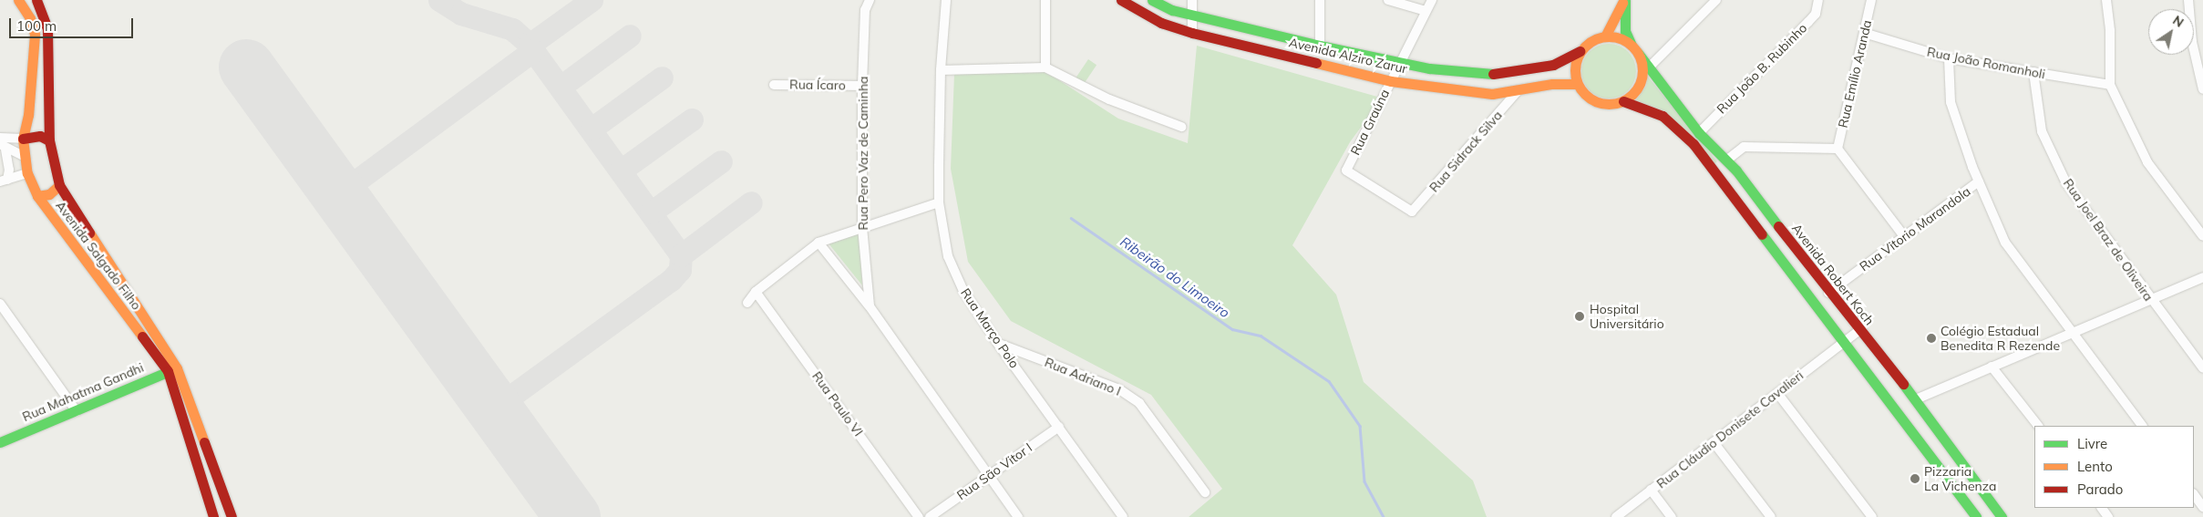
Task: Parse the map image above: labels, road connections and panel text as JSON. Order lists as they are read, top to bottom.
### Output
{
  "streets": {
    "main road": [
      "Avenida Alziro Zarur",
      "Avenida Salgado Filho",
      "Avenida Robert Koch",
      "Rua Mahatma Gandhi"
    ],
    "street": [
      "Rua João Romanholi",
      "Rua João B. Rubinho",
      "Rua Emílio Aranda",
      "Rua Ícaro",
      "Rua Graúna",
      "Rua Sidrack Silva",
      "Rua Pero Vaz de Caminha",
      "Rua Vitorio Marandola",
      "Rua Joel Braz de Oliveira",
      "Rua Março Polo",
      "Rua Adriano I",
      "Rua Paulo VI",
      "Rua Cláudio Donisete Cavalieri",
      "Rua São Vitor I"
    ]
  },
  "crossings": [
    ["Avenida Alziro Zarur", "Rua Graúna"],
    ["Avenida Alziro Zarur", "Rua Sidrack Silva"],
    ["Avenida Alziro Zarur", "Avenida Robert Koch"],
    ["Rua João Romanholi", "Rua Emílio Aranda"],
    ["Rua João Romanholi", "Rua Joel Braz de Oliveira"],
    ["Rua João B. Rubinho", "Avenida Robert Koch"],
    ["Rua Ícaro", "Rua Pero Vaz de Caminha"],
    ["Rua Graúna", "Rua Sidrack Silva"],
    ["Rua Pero Vaz de Caminha", "Rua São Vitor I"],
    ["Rua Vitorio Marandola", "Avenida Robert Koch"],
    ["Avenida Salgado Filho", "Rua Mahatma Gandhi"],
    ["Avenida Robert Koch", "Rua Cláudio Donisete Cavalieri"],
    ["Rua Março Polo", "Rua Adriano I"],
    ["Rua Março Polo", "Rua São Vitor I"]
  ],
  "water": ["Ribeirão do Limoeiro"],
  "places": ["Hospital Universitário", "Colégio Estadual Benedita R Rezende", "Pizzaria La Vichenza"],
  "legend": ["Livre", "Lento", "Parado"],
  "scale_bar": "100 m",
  "north": "top right"
}
